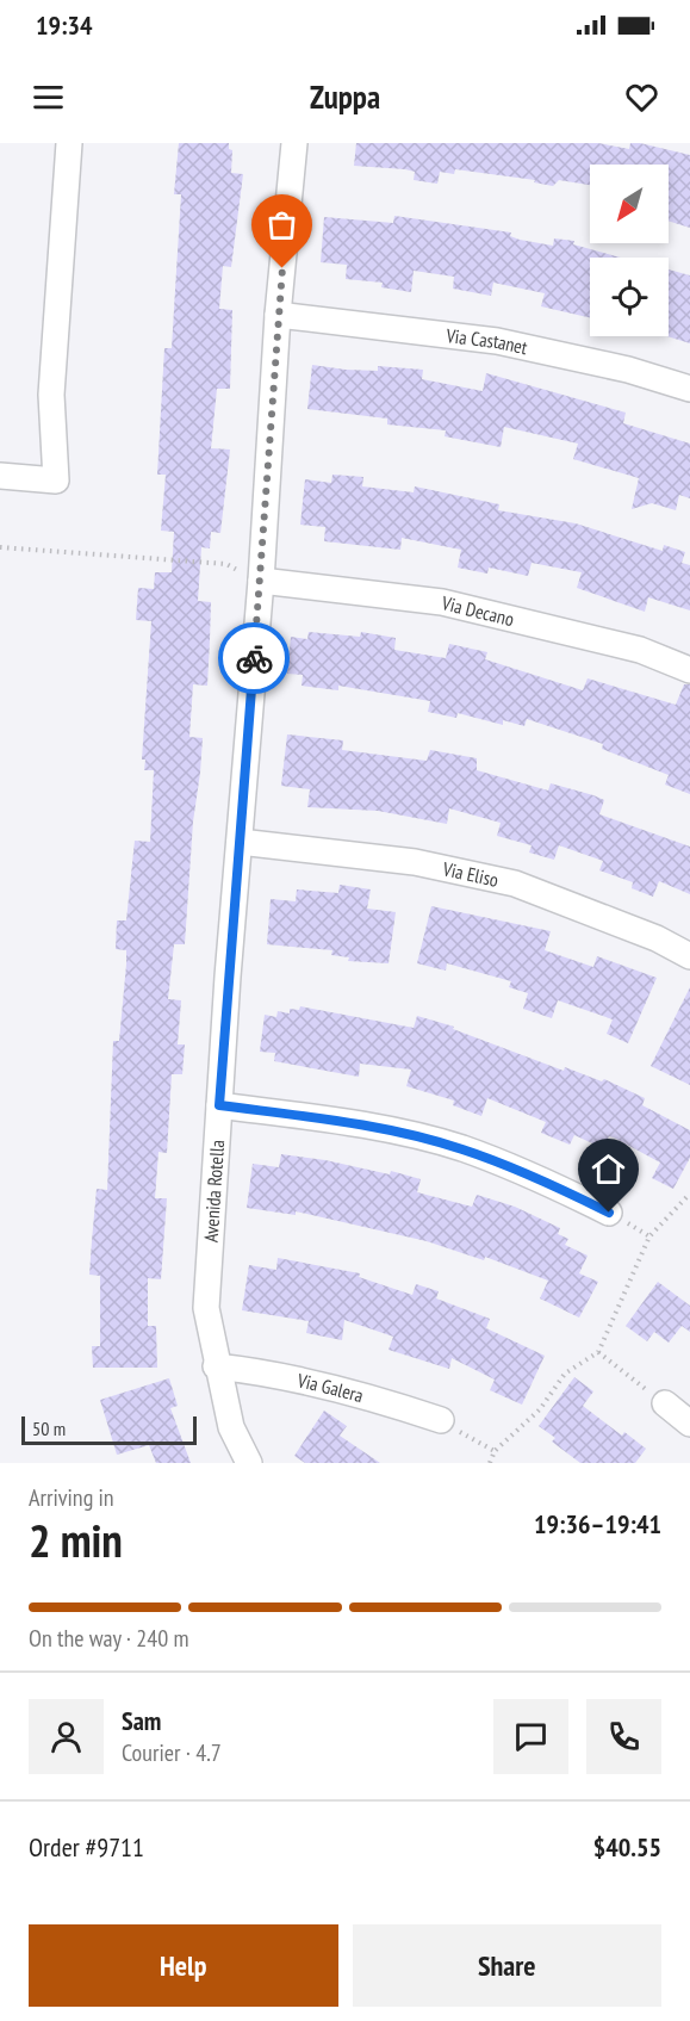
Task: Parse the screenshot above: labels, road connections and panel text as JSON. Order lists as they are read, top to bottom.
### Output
{
  "streets": {
    "street": [
      "Via Castanet",
      "Via Decano",
      "Via Eliso",
      "Avenida Rotella",
      "Via Galera"
    ]
  },
  "crossings": [
    ["Via Castanet", "Avenida Rotella"],
    ["Via Decano", "Avenida Rotella"],
    ["Via Eliso", "Avenida Rotella"],
    ["Avenida Rotella", "Via Galera"]
  ],
  "scale_bar": "50 m",
  "north": "bottom left",
  "page": {
    "status": "19:34",
    "header": "Zuppa",
    "scale": "50 m",
    "heading": ["2 min", "Arriving in", "19:36–19:41"],
    "panel": [
      "Sam",
      "Courier · 4.7",
      "Order #9711",
      "$40.55"
    ],
    "bar": "On the way · 240 m",
    "buttons": ["Help", "Share"]
  }
}
